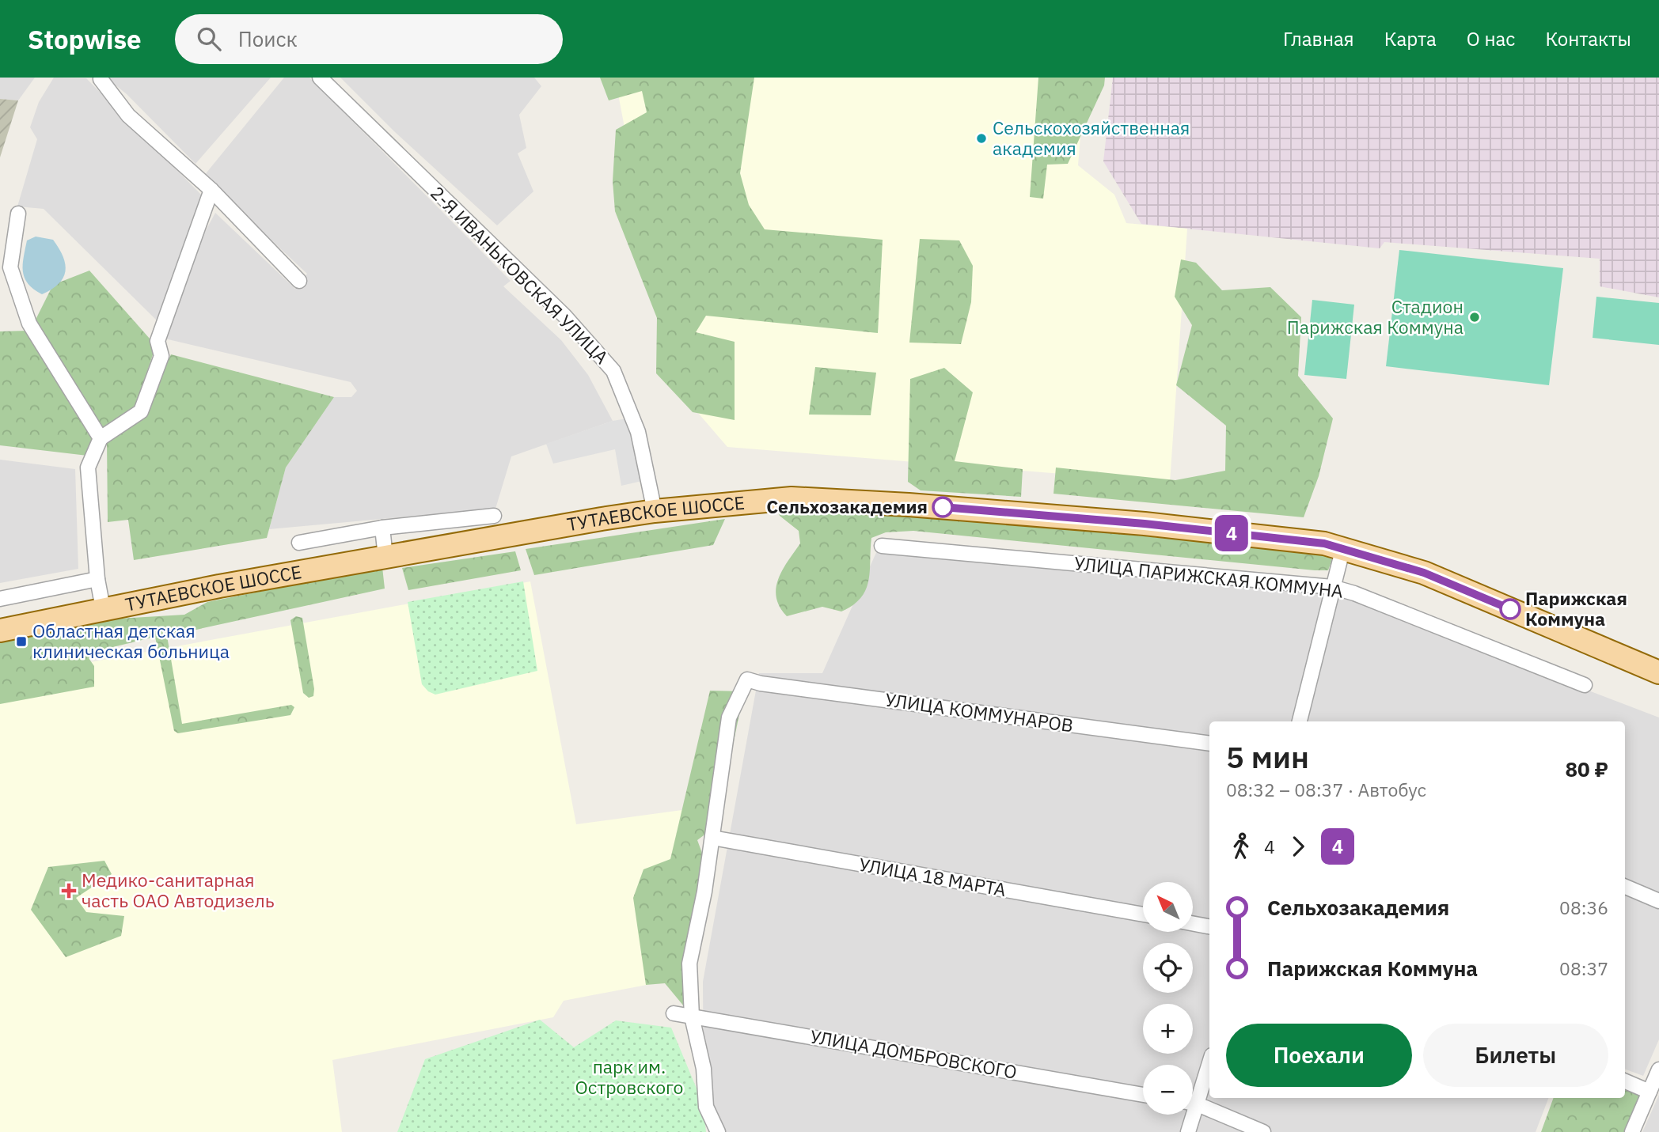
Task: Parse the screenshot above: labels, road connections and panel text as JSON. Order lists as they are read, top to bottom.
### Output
{
  "streets": {
    "main road": ["ТУТАЕВСКОЕ ШОССЕ"],
    "street": [
      "2-Я ИВАНЬКОВСКАЯ УЛИЦА",
      "УЛИЦА ПАРИЖСКАЯ КОММУНА",
      "УЛИЦА КОММУНАРОВ",
      "УЛИЦА 18 МАРТА",
      "УЛИЦА ДОМБРОВСКОГО"
    ]
  },
  "crossings": [
    ["2-Я ИВАНЬКОВСКАЯ УЛИЦА", "ТУТАЕВСКОЕ ШОССЕ"],
    ["УЛИЦА КОММУНАРОВ", "УЛИЦА 18 МАРТА"]
  ],
  "parks": ["парк им. Островского"],
  "places": {
    "other": [
      "Сельскохозяйственная академия",
      "Стадион Парижская Коммуна",
      "Сельхозакадемия",
      "Парижская Коммуна"
    ],
    "transit": ["Областная детская клиническая больница"],
    "health": ["Медико-санитарная часть ОАО Автодизель"]
  },
  "lines": ["bus line 4"],
  "north": "top left",
  "page": {
    "header": "Stopwise",
    "search": "Поиск",
    "nav": [
      "Главная",
      "Карта",
      "О нас",
      "Контакты"
    ],
    "on_map": "4",
    "heading": ["5 мин", "08:32 – 08:37 · Автобус", "80 ₽"],
    "legs": ["4", "4"],
    "list": [
      {
        "name": "Сельхозакадемия",
        "value": "08:36"
      },
      {
        "name": "Парижская Коммуна",
        "value": "08:37"
      }
    ],
    "map_buttons": ["+", "−"],
    "buttons": ["Поехали", "Билеты"]
  }
}
